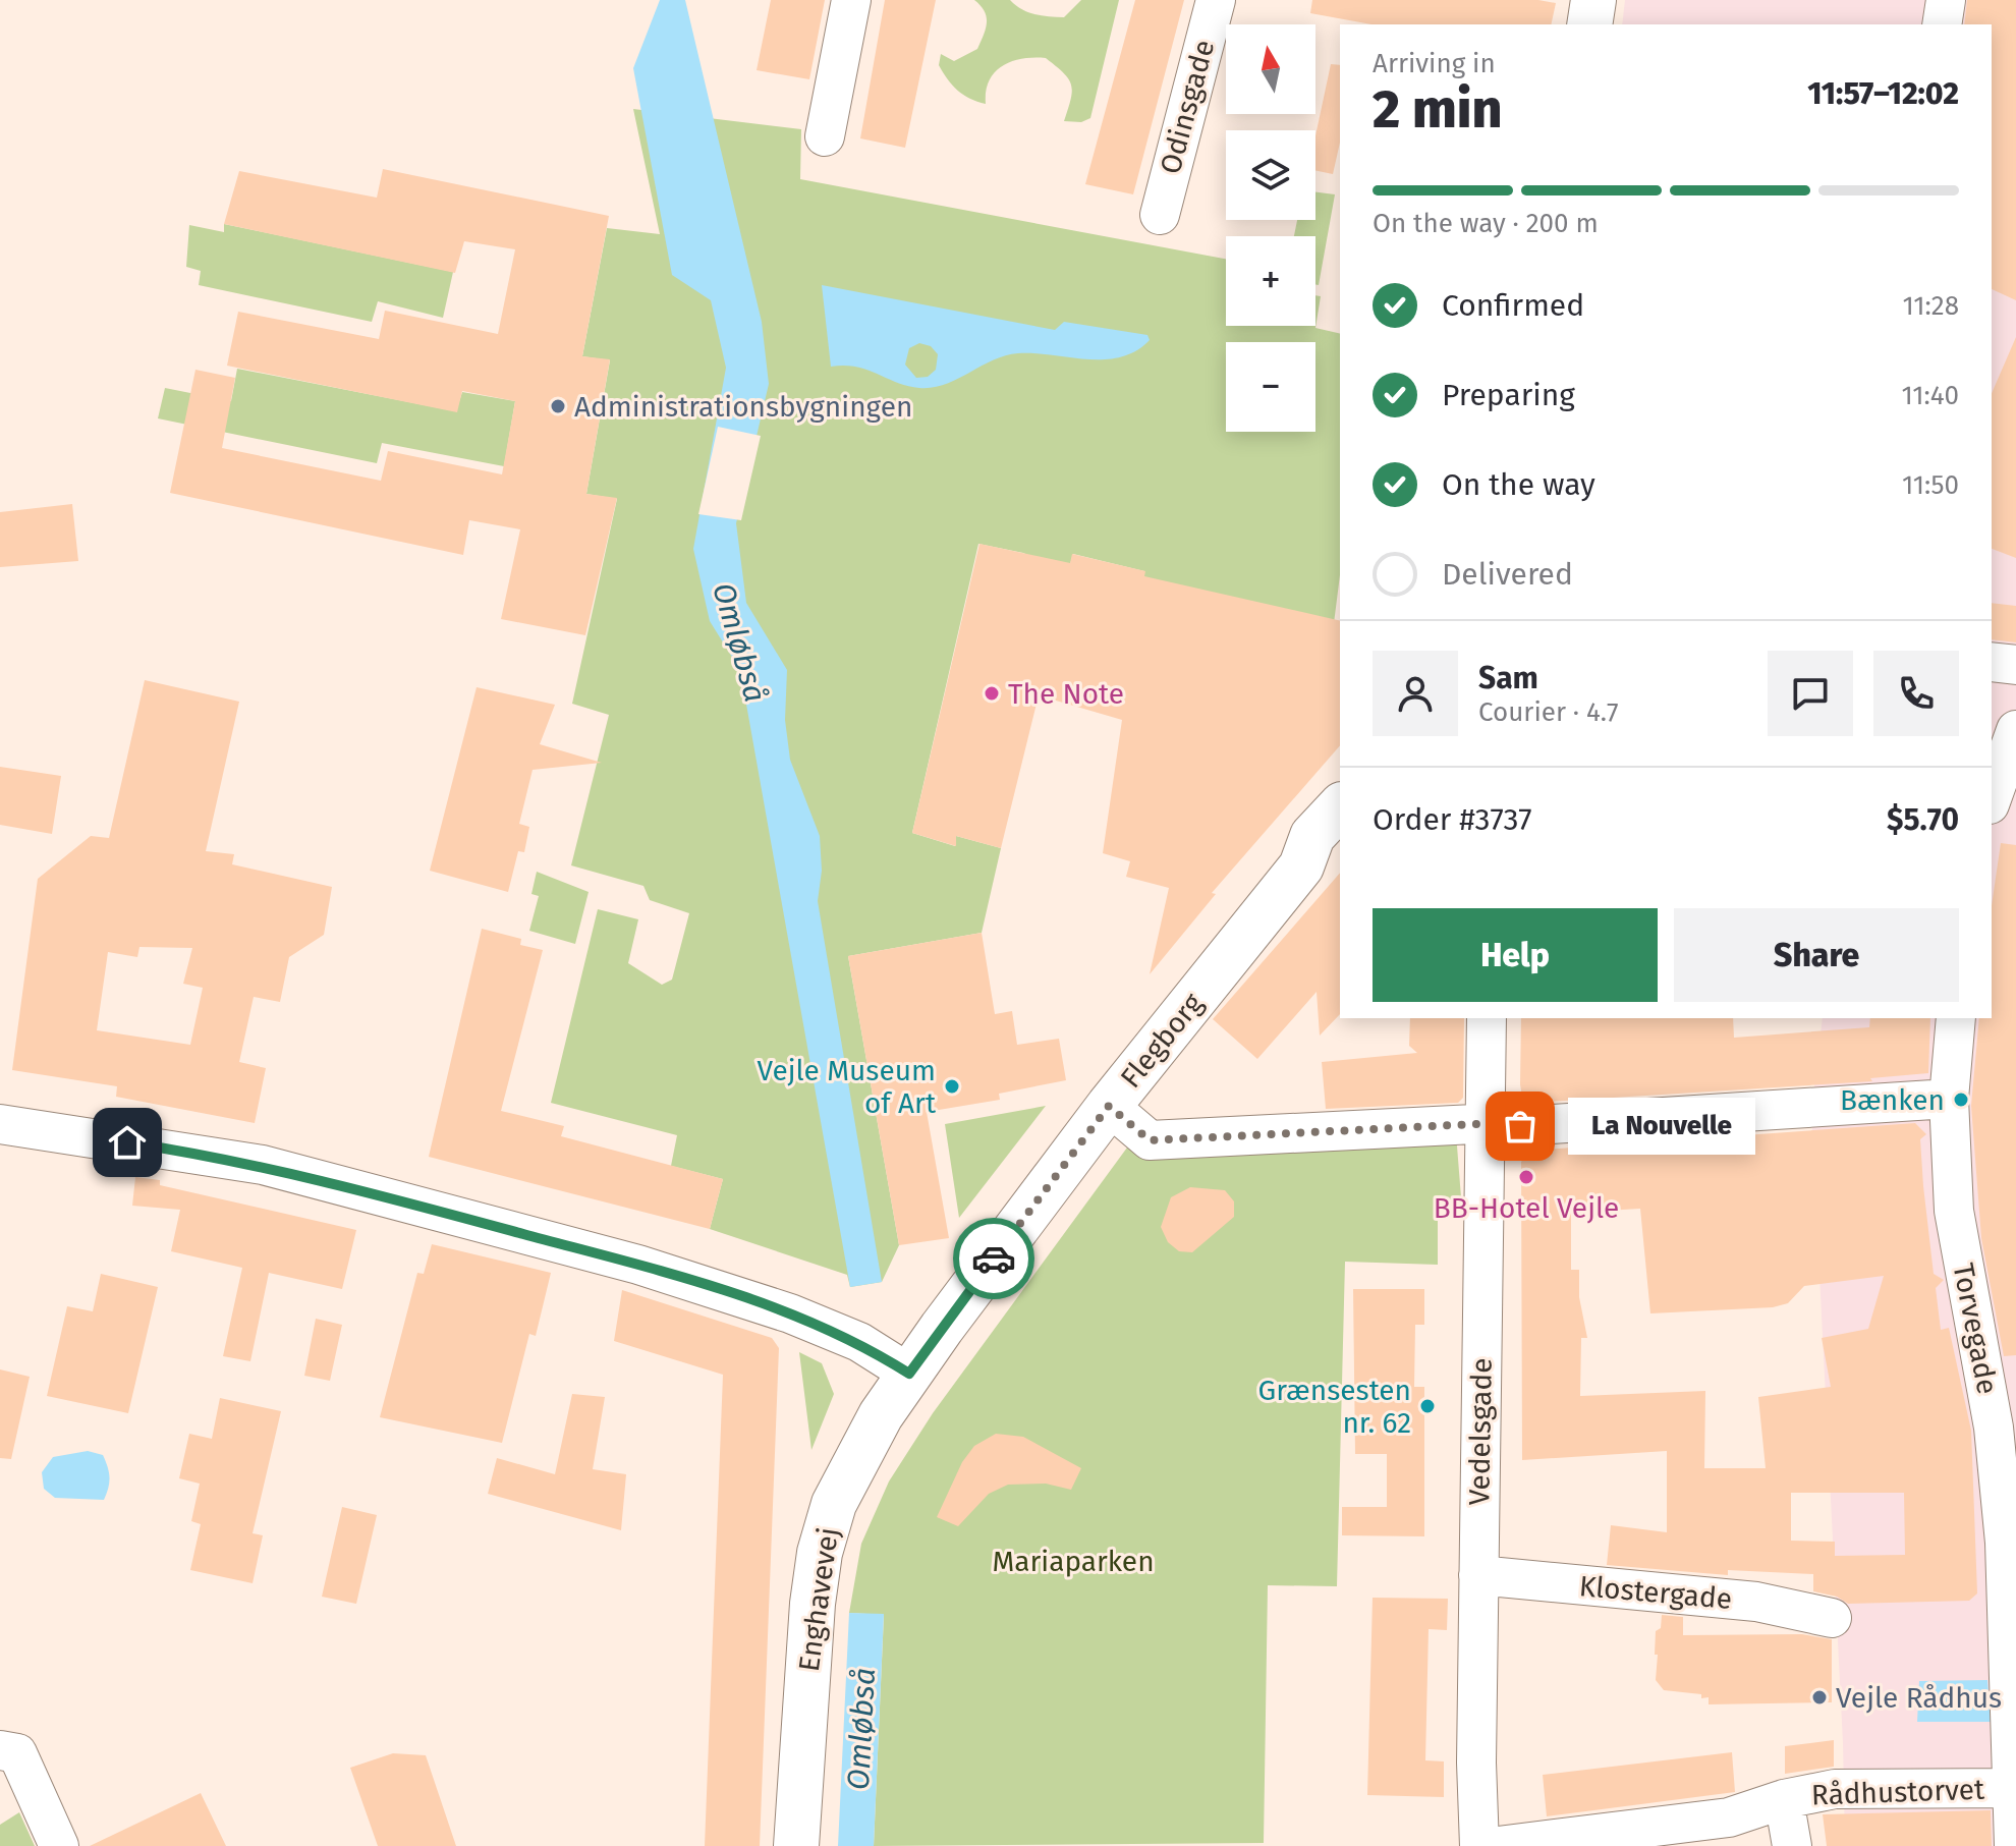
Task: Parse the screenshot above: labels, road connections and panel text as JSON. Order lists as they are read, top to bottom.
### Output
{
  "streets": {
    "main road": ["Flegborg", "Enghavevej"],
    "street": [
      "Odinsgade",
      "Torvegade",
      "Vedelsgade",
      "Klostergade",
      "Rådhustorvet"
    ]
  },
  "crossings": [
    ["Flegborg", "Enghavevej"],
    ["Torvegade", "Rådhustorvet"],
    ["Vedelsgade", "Klostergade"]
  ],
  "water": ["Omløbså"],
  "parks": ["Mariaparken"],
  "places": [
    "Administrationsbygningen",
    "The Note",
    "Vejle Museum of Art",
    "Bænken",
    "La Nouvelle",
    "BB-Hotel Vejle",
    "Grænsesten nr. 62",
    "Vejle Rådhus"
  ],
  "north": "top",
  "page": {
    "map_buttons": ["+", "−"],
    "heading": ["2 min", "Arriving in", "11:57–12:02"],
    "panel": [
      "Sam",
      "Courier · 4.7",
      "Order #3737",
      "$5.70"
    ],
    "bar": "On the way · 200 m",
    "list": [
      ["Confirmed", "11:28"],
      ["Preparing", "11:40"],
      ["On the way", "11:50"],
      "Delivered"
    ],
    "buttons": ["Help", "Share"],
    "bubble": "La Nouvelle"
  }
}
